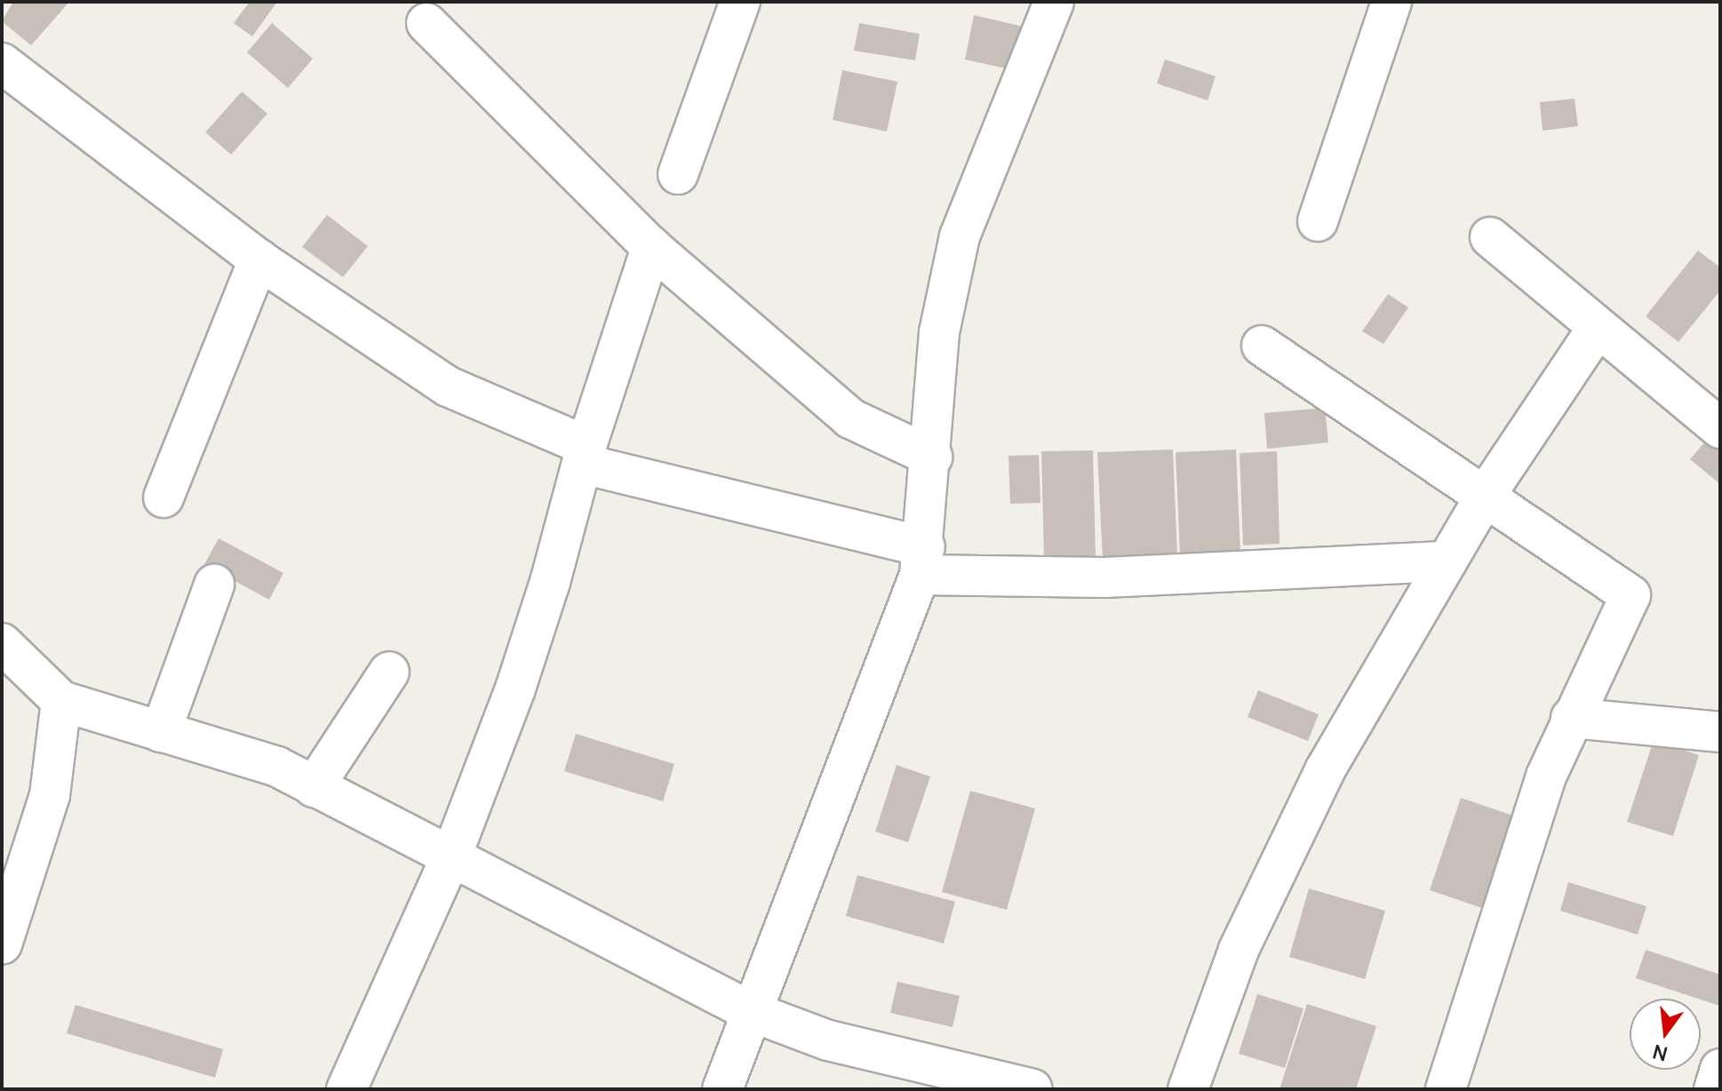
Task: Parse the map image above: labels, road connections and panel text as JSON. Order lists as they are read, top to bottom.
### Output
{
  "north": "bottom"
}
